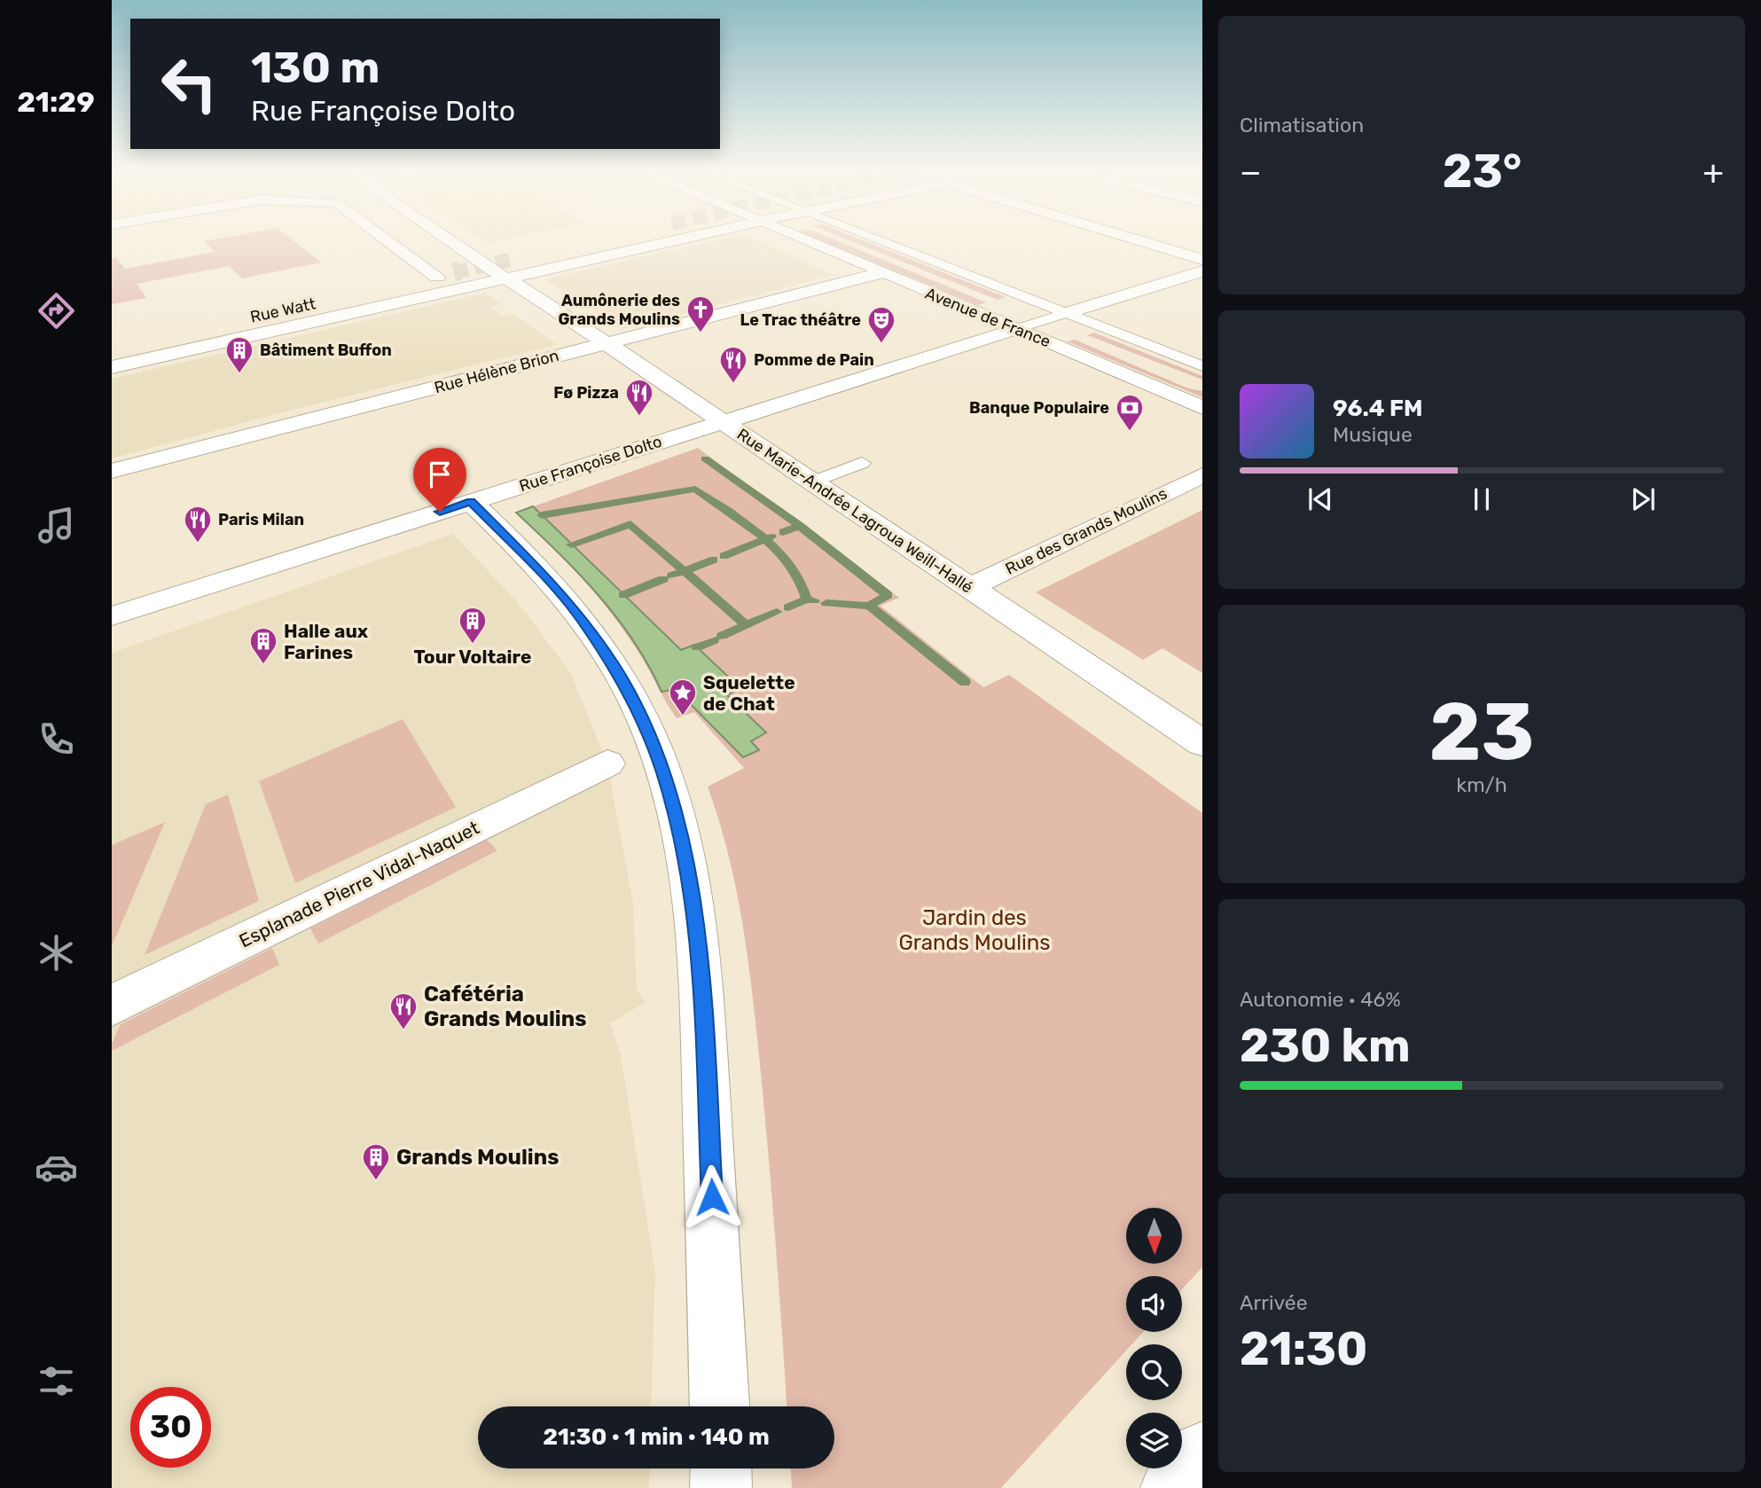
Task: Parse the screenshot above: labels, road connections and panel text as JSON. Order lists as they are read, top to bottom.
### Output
{
  "streets": {
    "street": [
      "Rue Watt",
      "Avenue de France",
      "Rue Hélène Brion",
      "Rue Françoise Dolto",
      "Rue Marie-Andrée Lagroua Weill-Hallé",
      "Rue des Grands Moulins",
      "Esplanade Pierre Vidal-Naquet"
    ]
  },
  "crossings": [
    ["Avenue de France", "Rue Hélène Brion"],
    ["Avenue de France", "Rue Françoise Dolto"],
    ["Rue Hélène Brion", "Rue Marie-Andrée Lagroua Weill-Hallé"],
    ["Rue Françoise Dolto", "Rue Marie-Andrée Lagroua Weill-Hallé"],
    ["Rue Marie-Andrée Lagroua Weill-Hallé", "Rue des Grands Moulins"]
  ],
  "parks": ["Jardin des Grands Moulins"],
  "places": {
    "church": ["Aumônerie des Grands Moulins"],
    "theatre": ["Le Trac théâtre"],
    "building": [
      "Bâtiment Buffon",
      "Tour Voltaire",
      "Halle aux Farines",
      "Grands Moulins"
    ],
    "restaurant": [
      "Pomme de Pain",
      "Fø Pizza",
      "Paris Milan",
      "Cafétéria Grands Moulins"
    ],
    "bank": ["Banque Populaire"],
    "place": ["Squelette de Chat"]
  },
  "north": "bottom",
  "page": {
    "tabs": "21:29",
    "tile": [
      "Climatisation",
      ["23", "km/h"],
      ["Autonomie · 46%", "230 km"],
      ["Arrivée", "21:30"]
    ],
    "turn": ["130 m", "Rue Françoise Dolto"],
    "heat": ["−", "23°", "+"],
    "song": ["96.4 FM", "Musique"],
    "limit": "30",
    "trip": "21:30 · 1 min · 140 m"
  }
}
